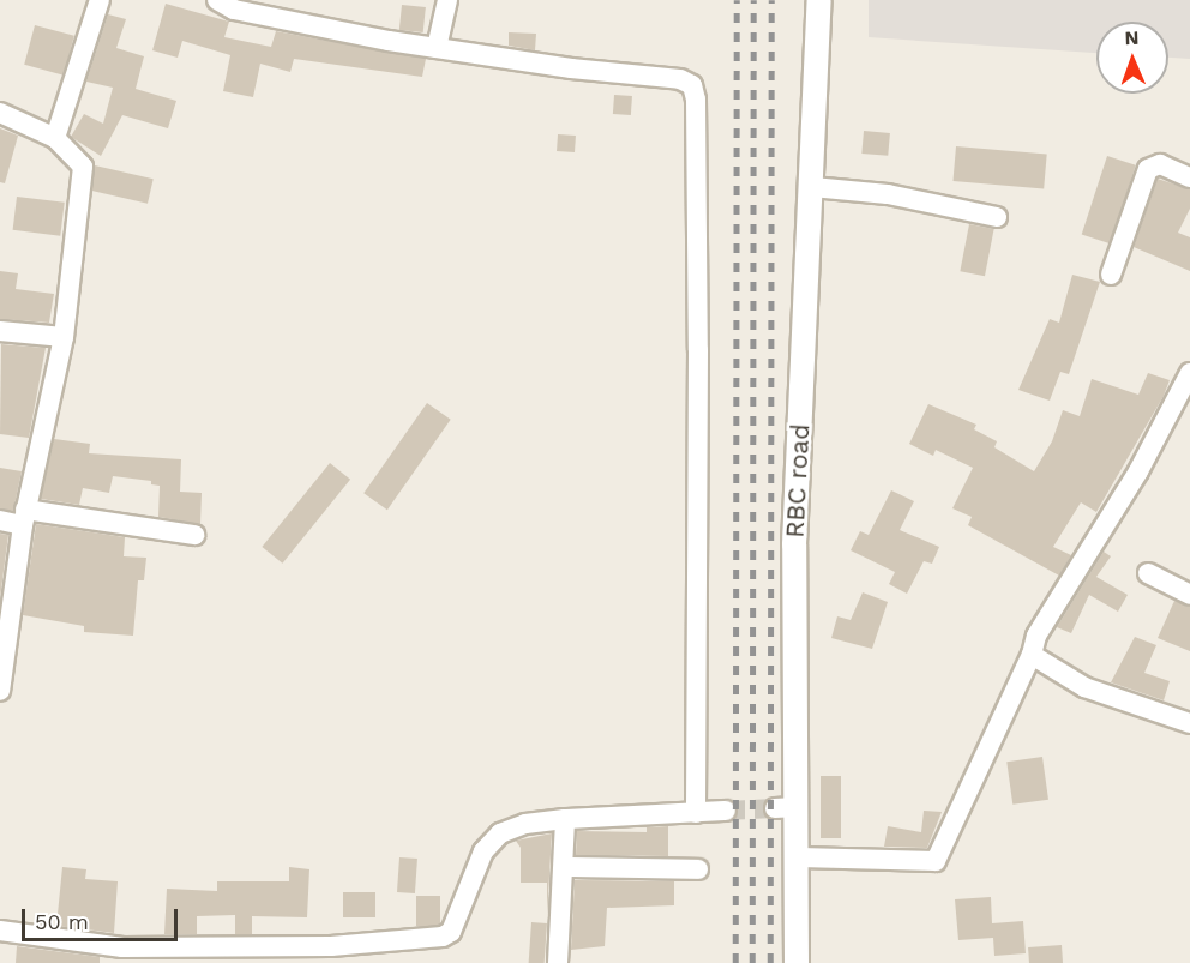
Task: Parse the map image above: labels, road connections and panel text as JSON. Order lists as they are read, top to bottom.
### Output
{
  "streets": {
    "street": ["RBC road"]
  },
  "scale_bar": "50 m",
  "north": "top"
}
